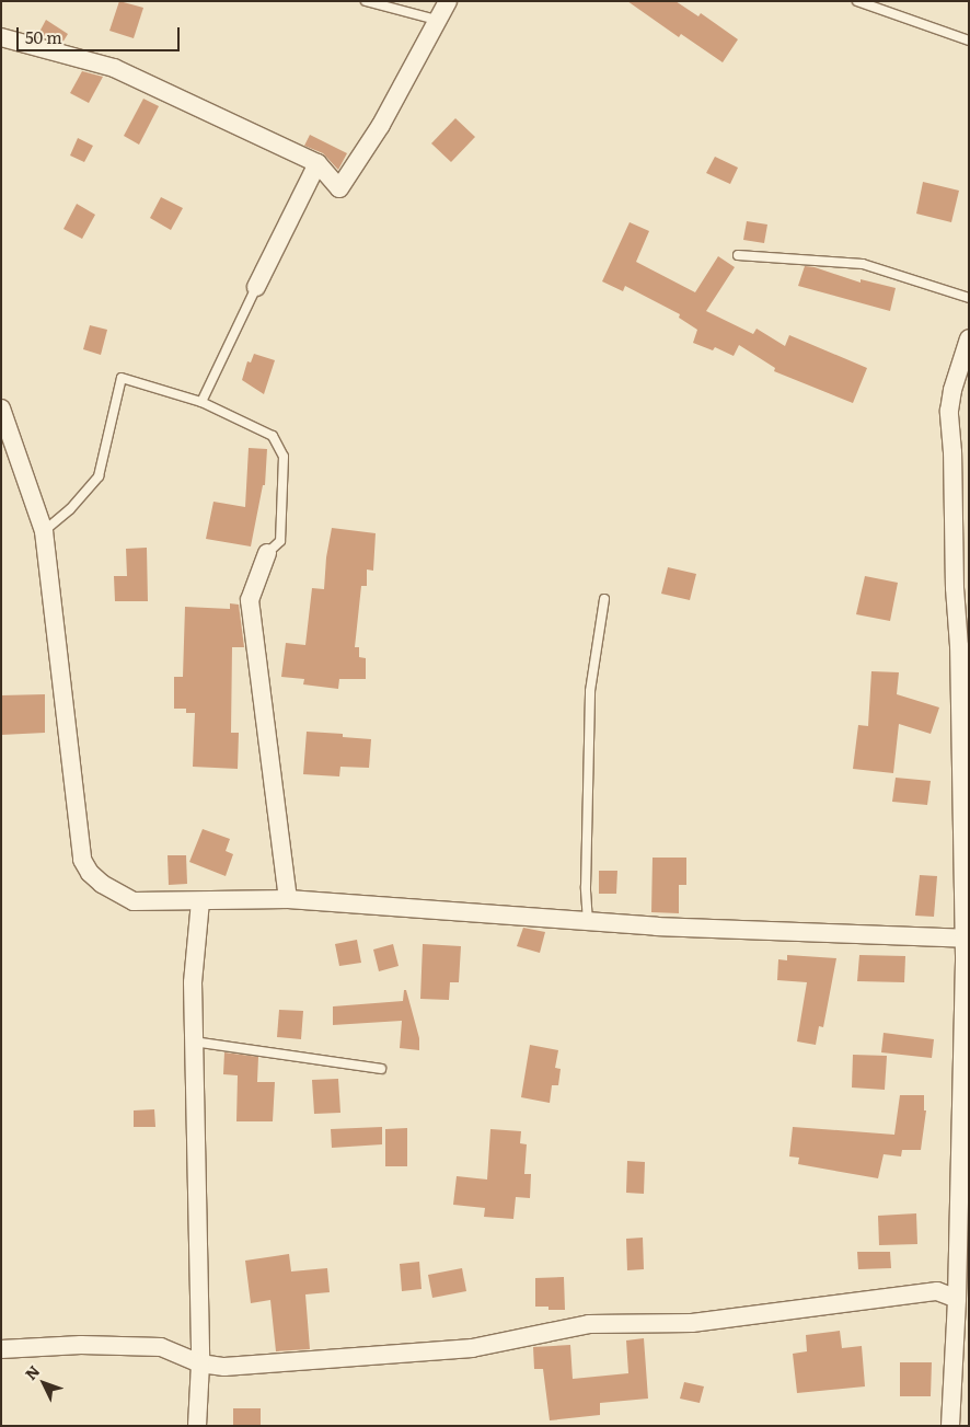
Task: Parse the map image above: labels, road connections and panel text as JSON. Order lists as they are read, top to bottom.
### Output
{
  "scale_bar": "50 m",
  "north": "top left"
}
